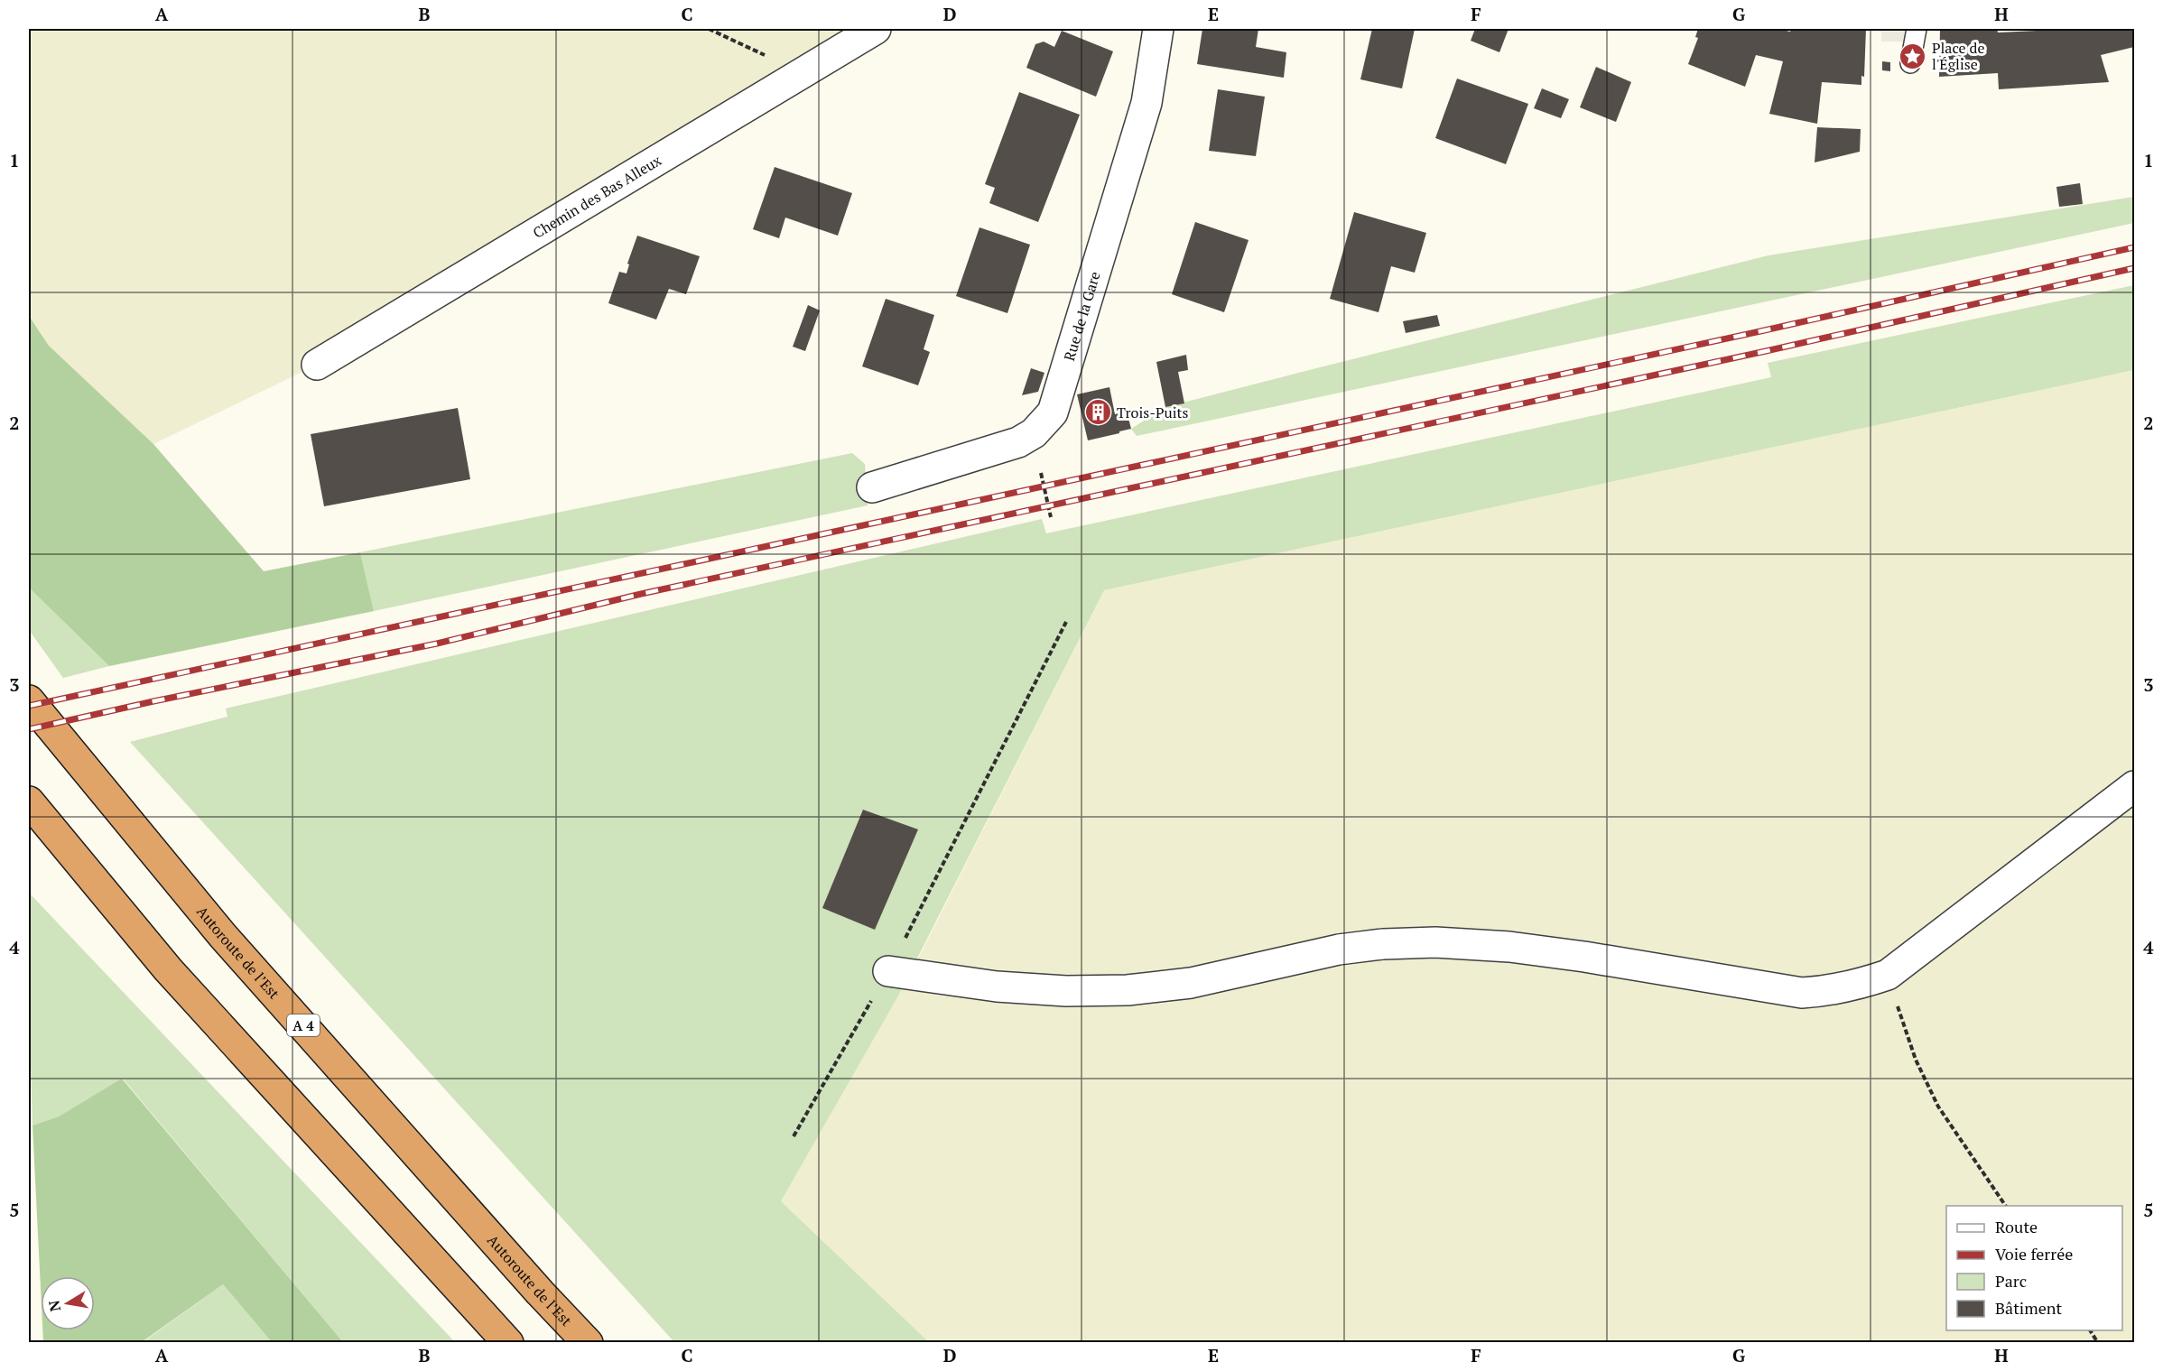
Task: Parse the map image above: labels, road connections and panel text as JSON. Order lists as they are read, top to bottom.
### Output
{
  "streets": {
    "highway": ["Autoroute de l’Est", "A 4"],
    "street": ["Chemin des Bas Alleux", "Rue de la Gare"]
  },
  "places": {
    "place": ["Place de l'Église"],
    "building": ["Trois-Puits"]
  },
  "legend": [
    "Route",
    "Voie ferrée",
    "Parc",
    "Bâtiment"
  ],
  "north": "left",
  "grid": {
    "columns": [
      "A",
      "B",
      "C",
      "D",
      "E",
      "F",
      "G",
      "H"
    ],
    "rows": [
      "1",
      "2",
      "3",
      "4",
      "5"
    ]
  }
}
